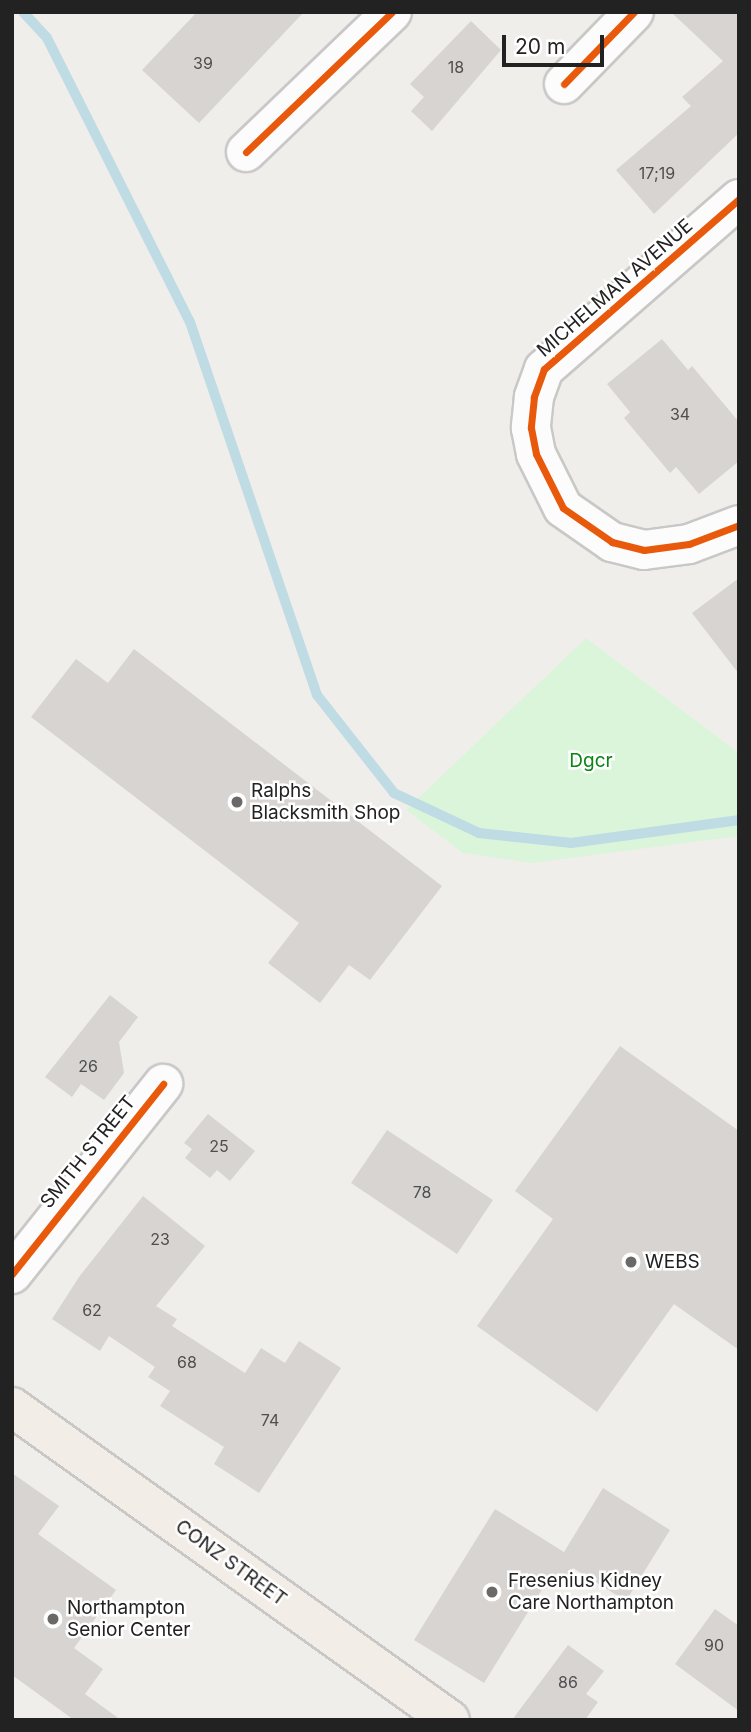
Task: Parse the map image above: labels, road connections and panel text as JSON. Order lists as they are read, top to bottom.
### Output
{
  "streets": {
    "main road": ["CONZ STREET"],
    "street": ["MICHELMAN AVENUE", "SMITH STREET"]
  },
  "parks": ["Dgcr"],
  "places": [
    "Ralphs Blacksmith Shop",
    "WEBS",
    "Fresenius Kidney Care Northampton",
    "Northampton Senior Center"
  ],
  "house_numbers": [
    "39",
    "18",
    "17;19",
    "34",
    "26",
    "25",
    "78",
    "23",
    "62",
    "68",
    "74",
    "90",
    "86"
  ],
  "scale_bar": "20 m"
}
